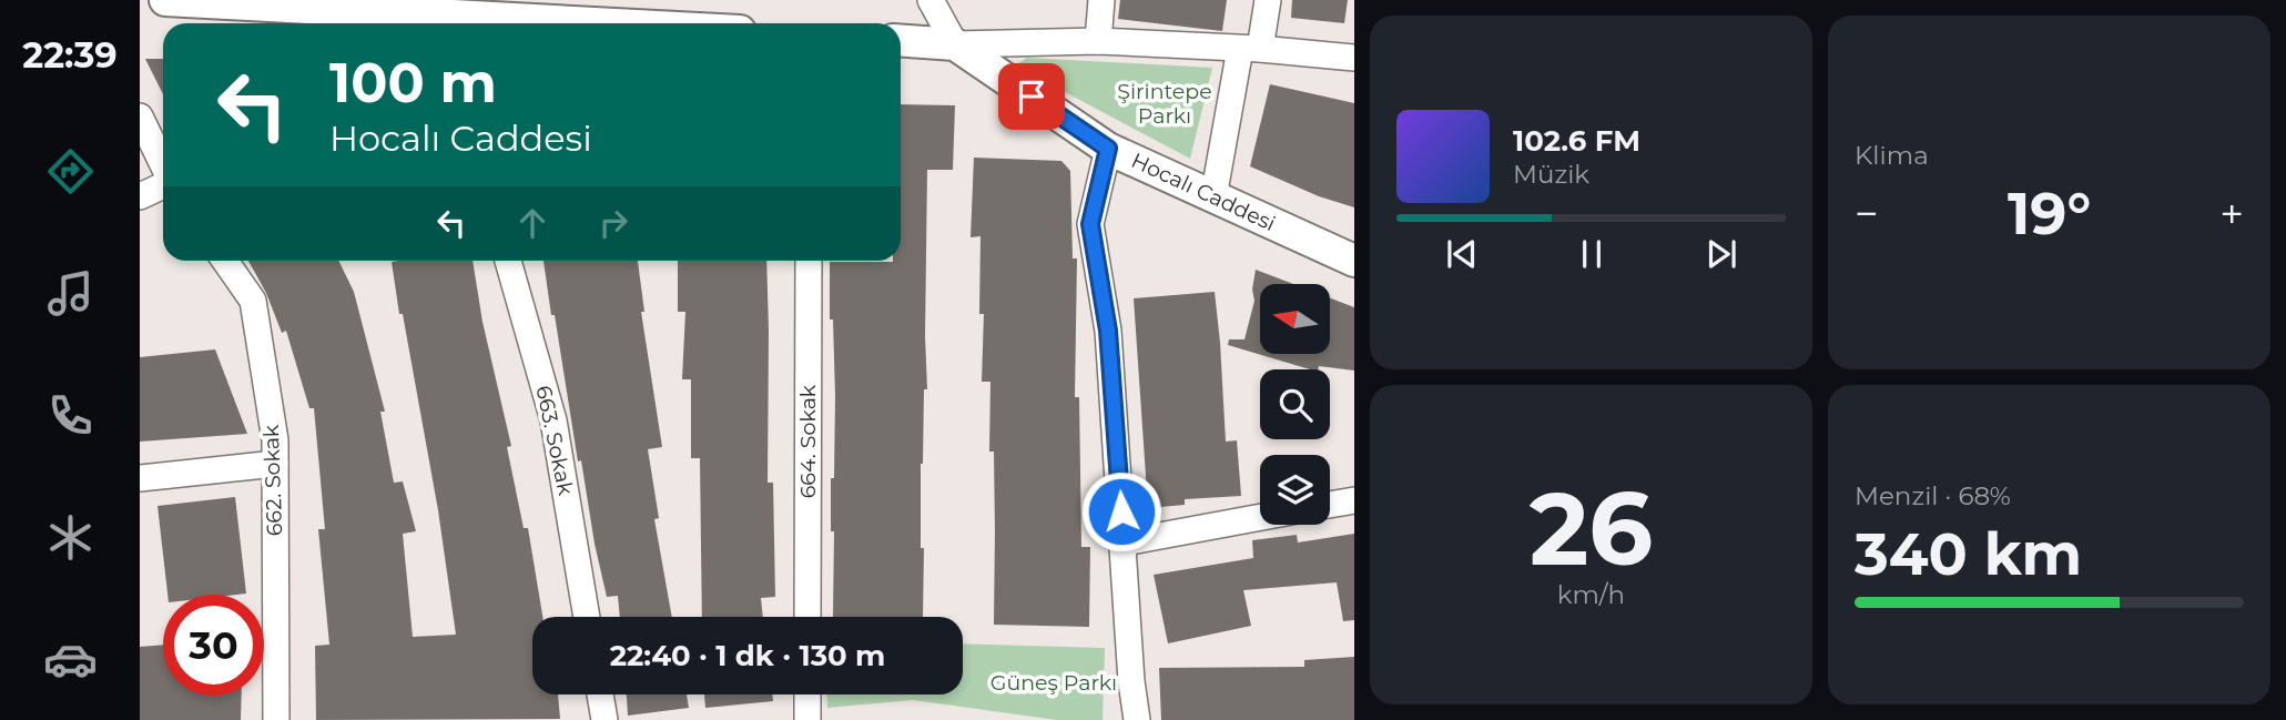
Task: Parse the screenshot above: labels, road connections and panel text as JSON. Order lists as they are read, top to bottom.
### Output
{
  "streets": {
    "street": [
      "Hocalı Caddesi",
      "663. Sokak",
      "664. Sokak",
      "662. Sokak"
    ]
  },
  "parks": ["Şirintepe Parkı", "Güneş Parkı"],
  "north": "left",
  "page": {
    "tabs": "22:39",
    "tile": [
      "Klima",
      ["26", "km/h"],
      ["Menzil · 68%", "340 km"]
    ],
    "turn": ["100 m", "Hocalı Caddesi"],
    "song": ["102.6 FM", "Müzik"],
    "heat": ["−", "19°", "+"],
    "limit": "30",
    "trip": "22:40 · 1 dk · 130 m"
  }
}
